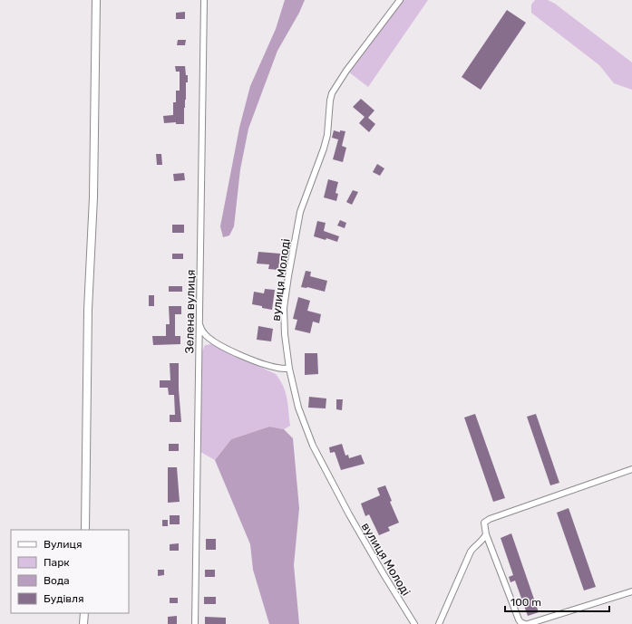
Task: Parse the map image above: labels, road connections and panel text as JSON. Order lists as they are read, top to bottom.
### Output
{
  "streets": {
    "street": ["вулиця Молоді", "Зелена вулиця"]
  },
  "legend": [
    "Вулиця",
    "Парк",
    "Вода",
    "Будівля"
  ],
  "scale_bar": "100 m"
}
